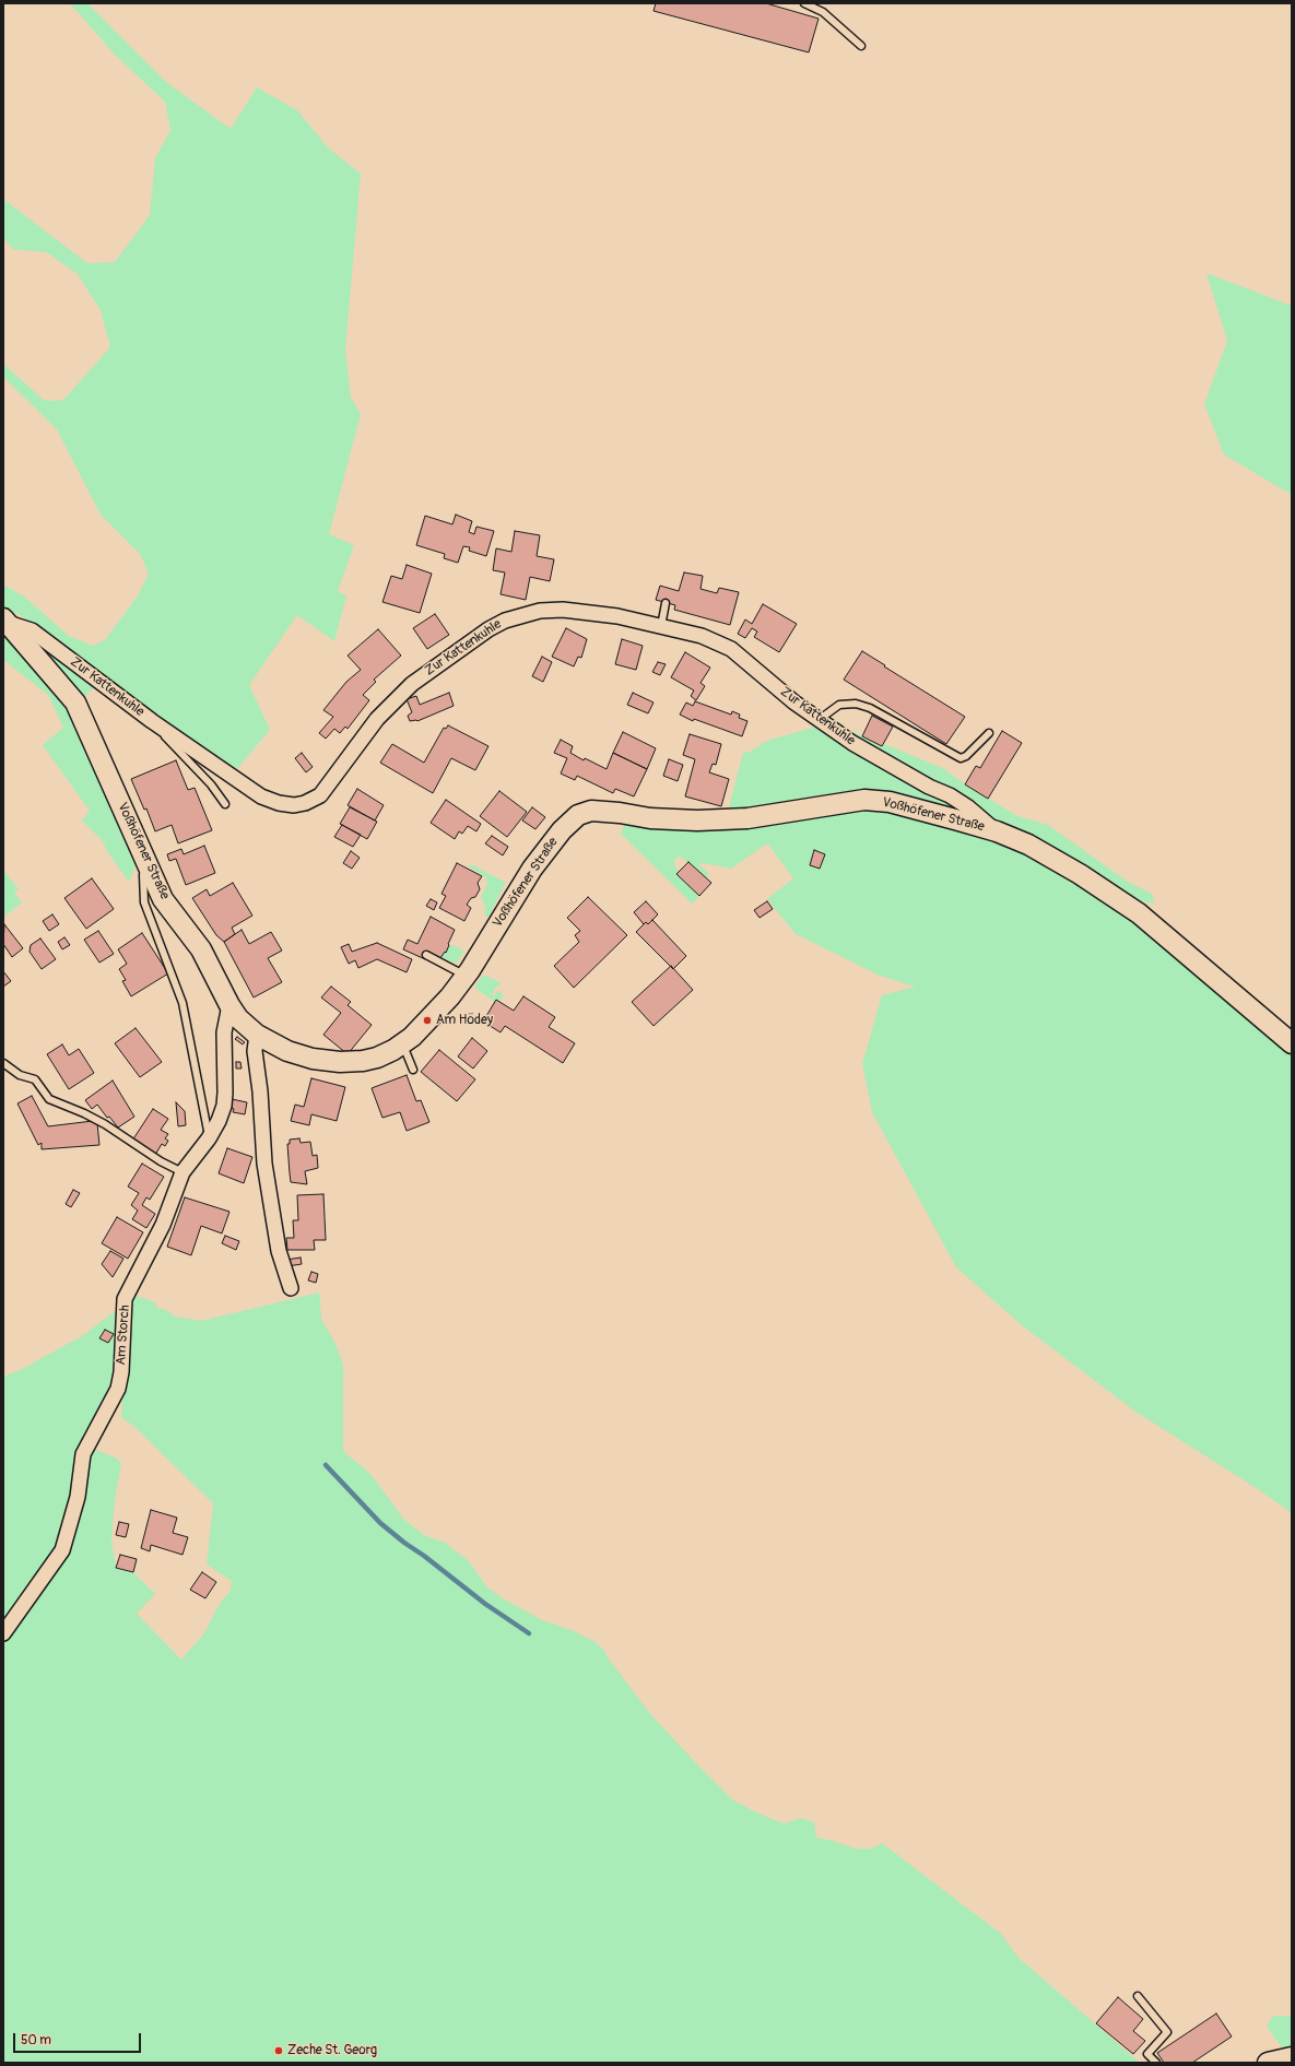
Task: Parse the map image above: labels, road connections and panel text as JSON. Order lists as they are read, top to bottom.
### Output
{
  "streets": {
    "street": ["Zur Kattenkuhle", "Voßhöfener Straße", "Am Storch"]
  },
  "crossings": [
    ["Zur Kattenkuhle", "Voßhöfener Straße"],
    ["Voßhöfener Straße", "Am Storch"]
  ],
  "places": ["Am Hödey", "Zeche St. Georg"],
  "scale_bar": "50 m"
}
